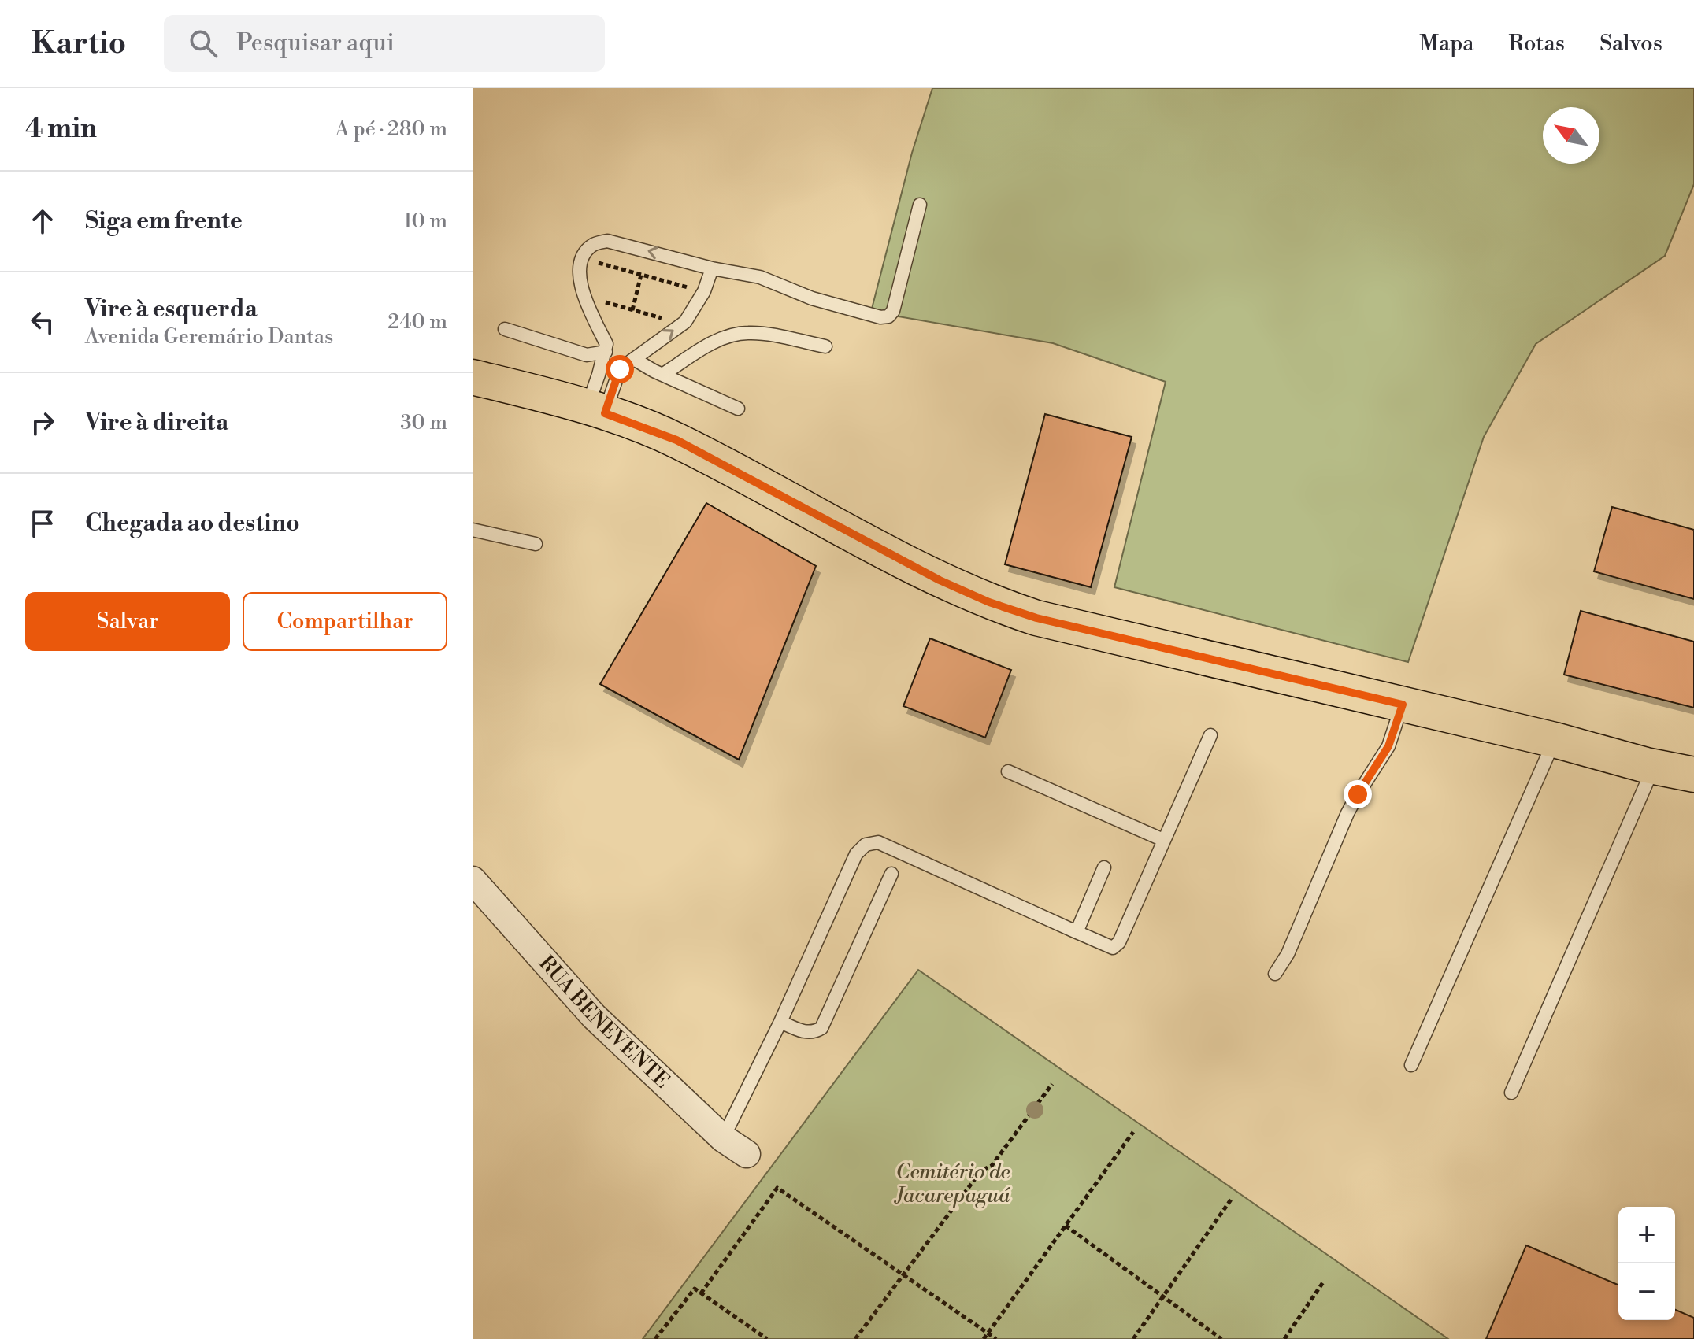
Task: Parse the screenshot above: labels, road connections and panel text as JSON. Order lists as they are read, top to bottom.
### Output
{
  "streets": {
    "street": ["RUA BENEVENTE"]
  },
  "parks": ["Cemitério de Jacarepaguá"],
  "north": "top left",
  "page": {
    "header": "Kartio",
    "search": "Pesquisar aqui",
    "nav": ["Mapa", "Rotas", "Salvos"],
    "heading": ["4 min", "A pé · 280 m"],
    "list": [
      ["Siga em frente", "10 m"],
      ["Vire à esquerda", "Avenida Geremário Dantas", "240 m"],
      ["Vire à direita", "30 m"],
      "Chegada ao destino"
    ],
    "buttons": ["Salvar", "Compartilhar"],
    "map_buttons": ["+", "−"]
  }
}
